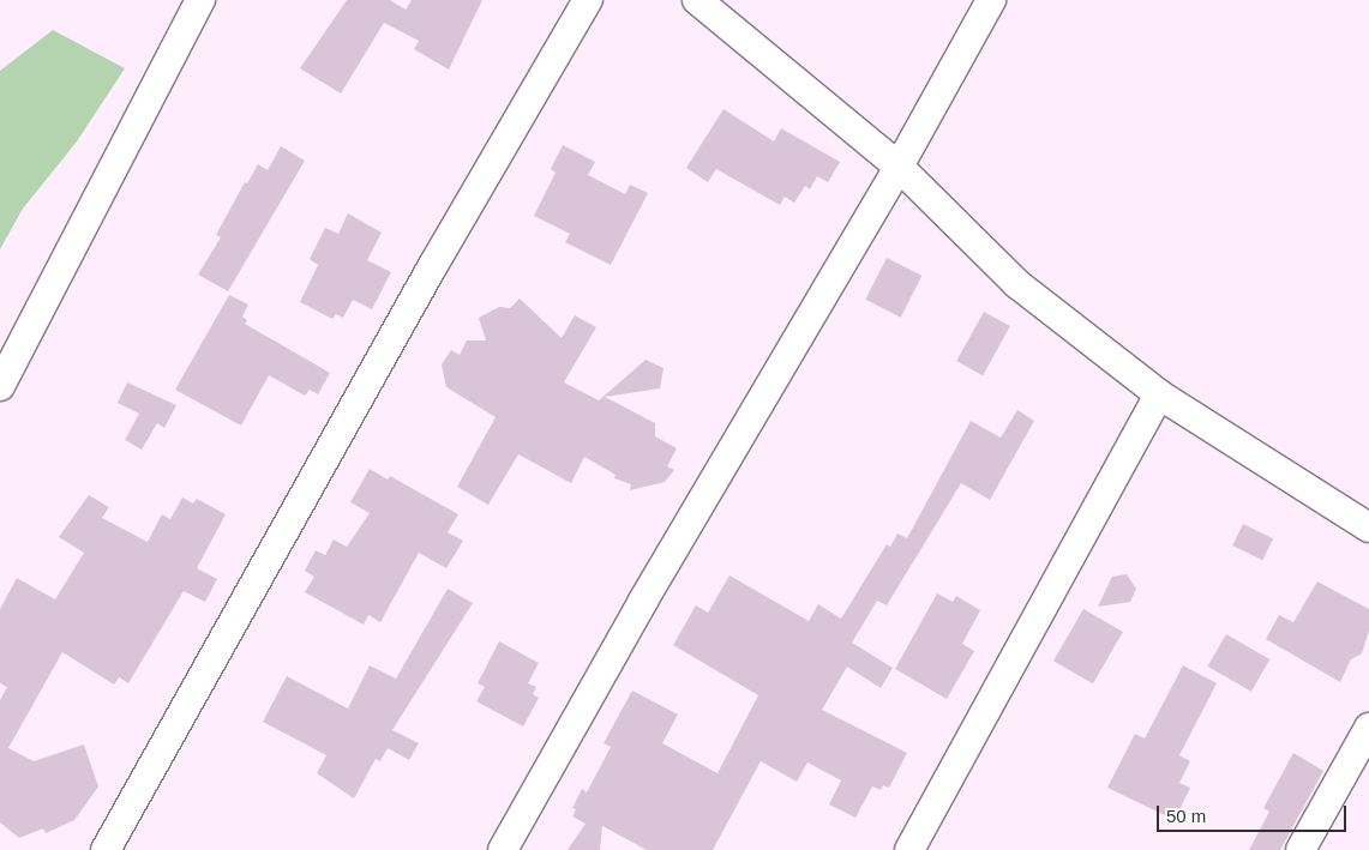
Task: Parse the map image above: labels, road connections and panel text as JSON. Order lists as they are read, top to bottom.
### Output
{
  "scale_bar": "50 m"
}
